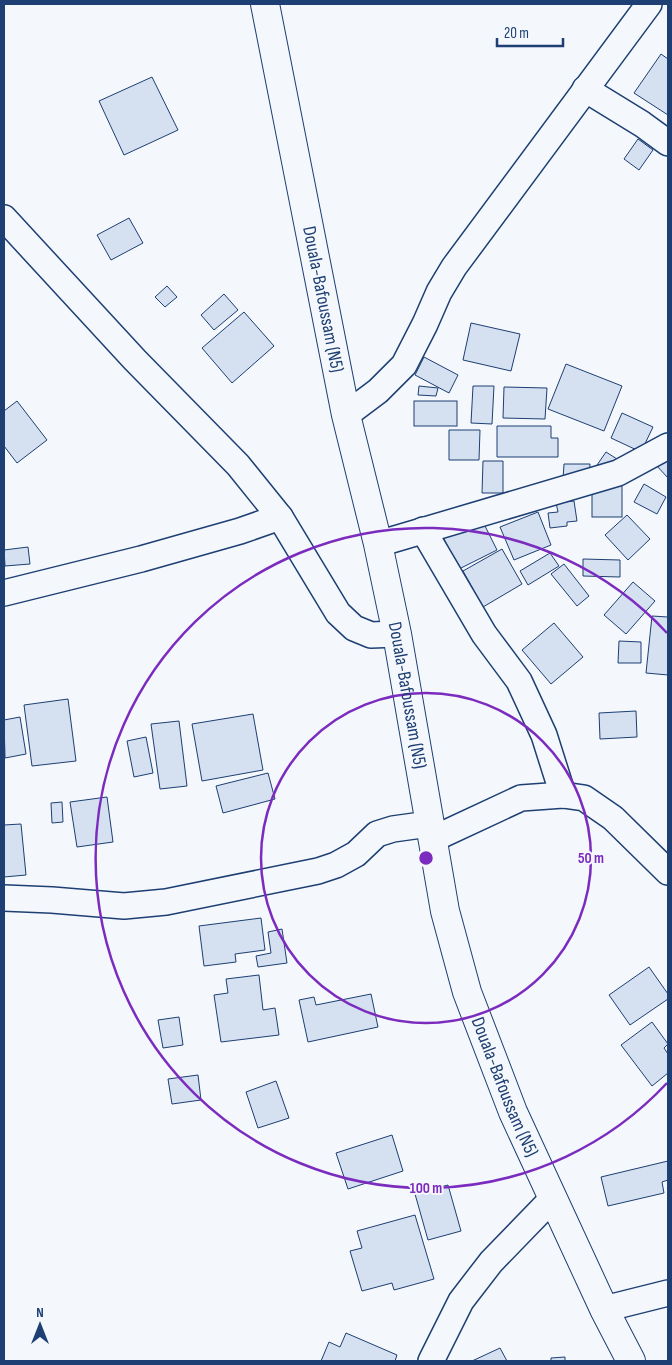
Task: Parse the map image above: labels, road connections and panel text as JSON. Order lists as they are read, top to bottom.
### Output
{
  "streets": {
    "highway": ["Douala-Bafoussam (N5)"]
  },
  "scale_bar": "20 m",
  "north": "top",
  "rings": ["50 m", "100 m"]
}
